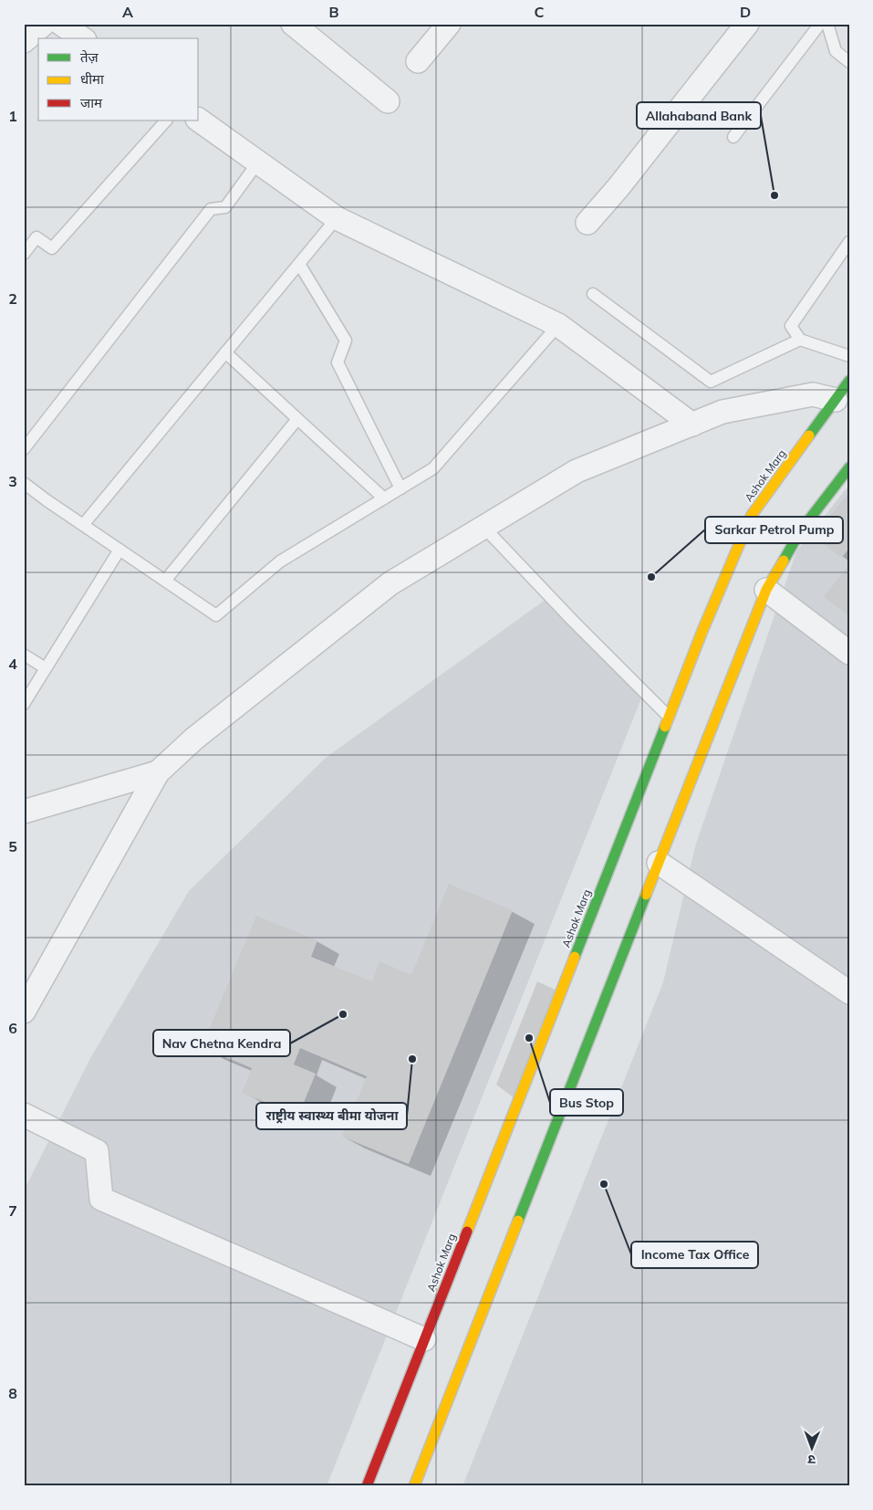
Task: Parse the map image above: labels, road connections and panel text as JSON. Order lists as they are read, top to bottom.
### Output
{
  "streets": {
    "main road": ["Ashok Marg"]
  },
  "places": [
    "Allahaband Bank",
    "Sarkar Petrol Pump",
    "Nav Chetna Kendra",
    "Bus Stop",
    "राष्ट्रीय स्वास्थ्य बीमा योजना",
    "Income Tax Office"
  ],
  "legend": ["तेज़", "धीमा", "जाम"],
  "north": "bottom",
  "grid": {
    "columns": [
      "A",
      "B",
      "C",
      "D"
    ],
    "rows": [
      "1",
      "2",
      "3",
      "4",
      "5",
      "6",
      "7",
      "8"
    ]
  }
}
